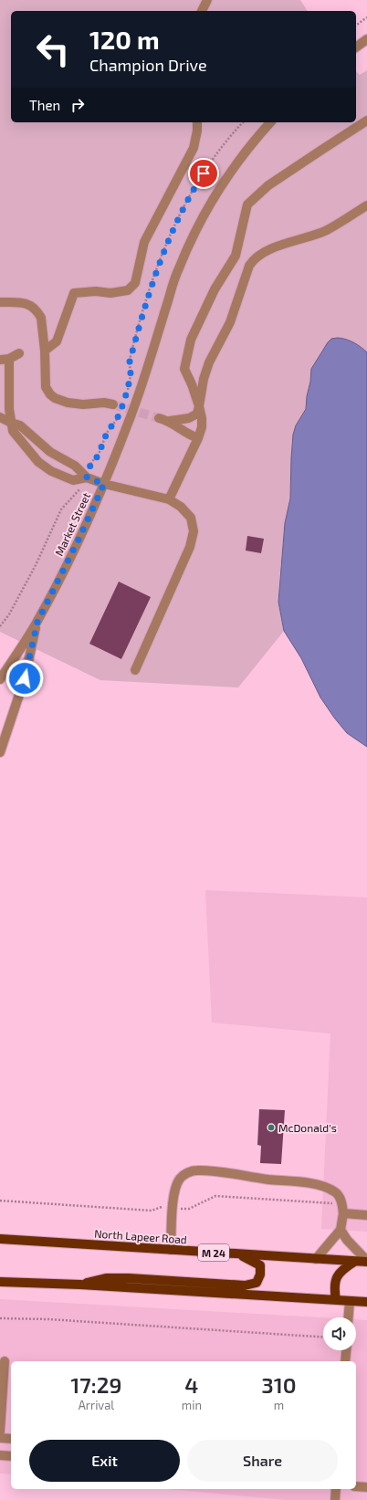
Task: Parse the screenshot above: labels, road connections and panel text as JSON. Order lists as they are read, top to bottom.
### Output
{
  "streets": {
    "main road": ["North Lapeer Road", "M 24"],
    "street": ["Market Street"]
  },
  "places": ["McDonald's"],
  "page": {
    "turn": ["120 m", "Champion Drive"],
    "then": "Then",
    "eta": [
      "17:29",
      "Arrival",
      "4",
      "min",
      "310",
      "m"
    ],
    "buttons": ["Exit", "Share"]
  }
}
